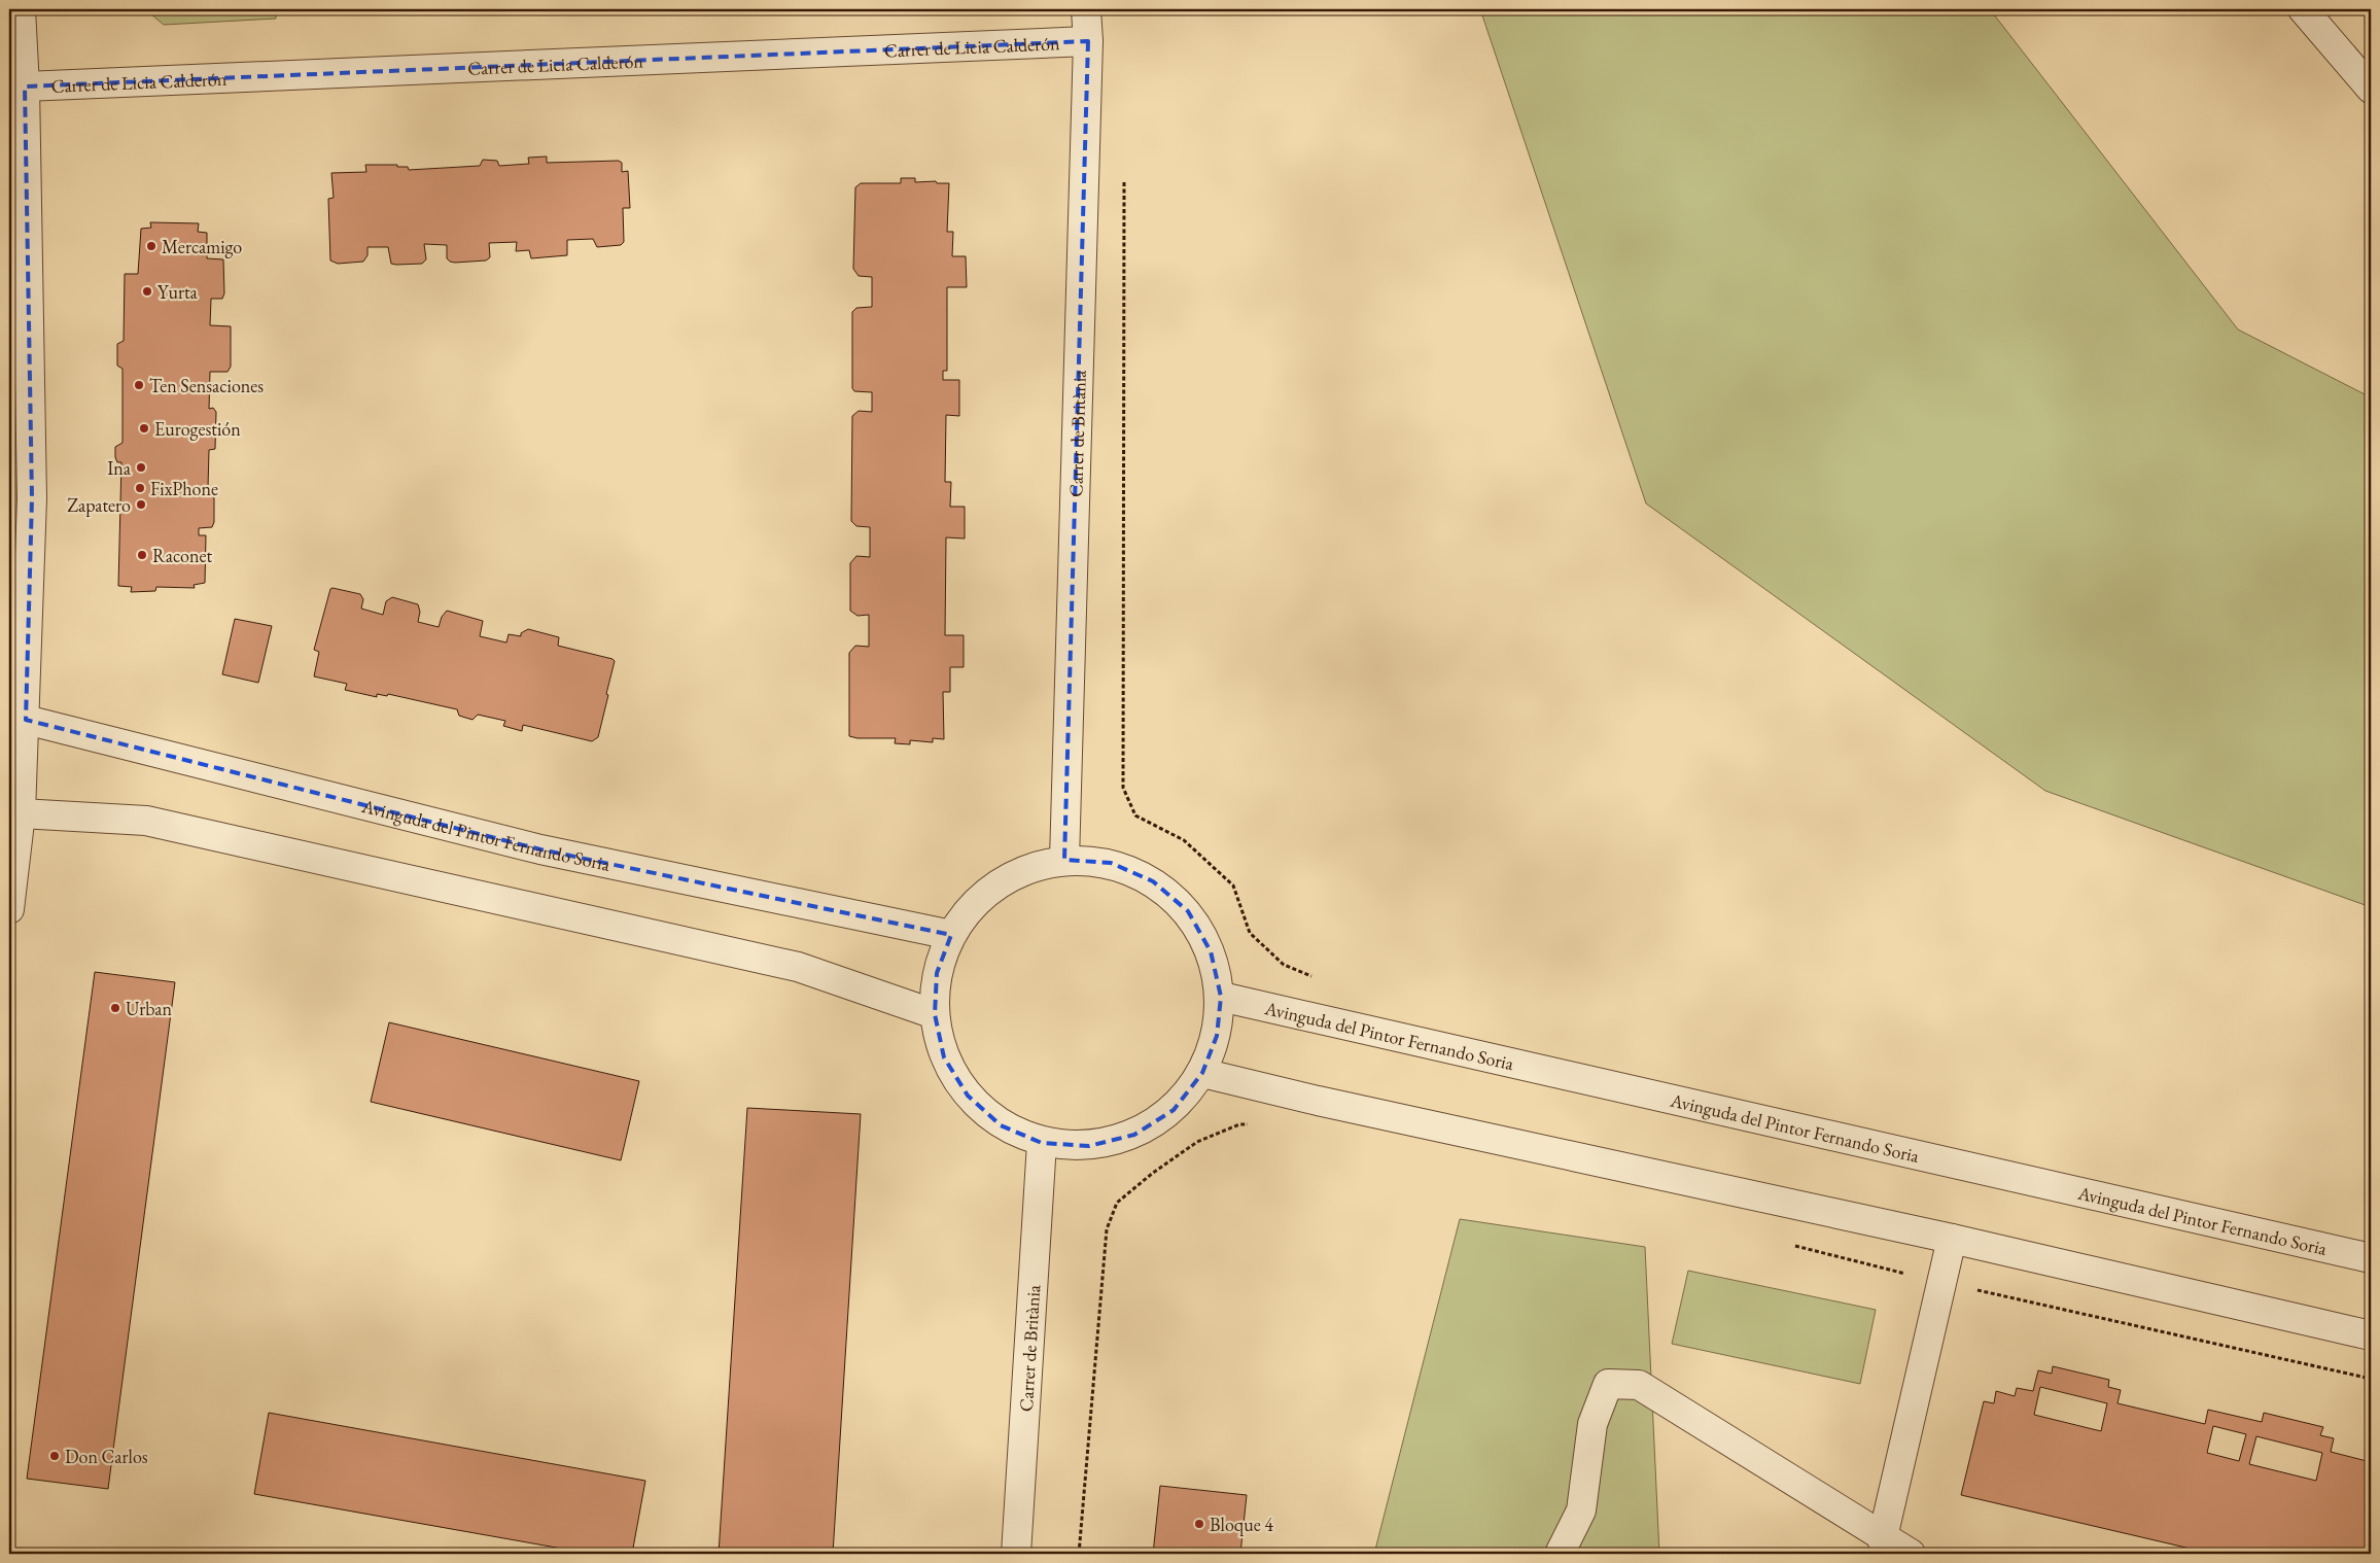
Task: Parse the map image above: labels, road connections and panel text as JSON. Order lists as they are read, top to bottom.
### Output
{
  "streets": {
    "street": ["Carrer de Licia Calderón", "Carrer de Britània", "Avinguda del Pintor Fernando Soria"]
  },
  "crossings": [
    ["Carrer de Licia Calderón", "Carrer de Britània"]
  ],
  "places": [
    "Mercamigo",
    "Yurta",
    "Ten Sensaciones",
    "Eurogestión",
    "Ina",
    "FixPhone",
    "Zapatero",
    "Raconet",
    "Urban",
    "Don Carlos",
    "Bloque 4"
  ]
}
